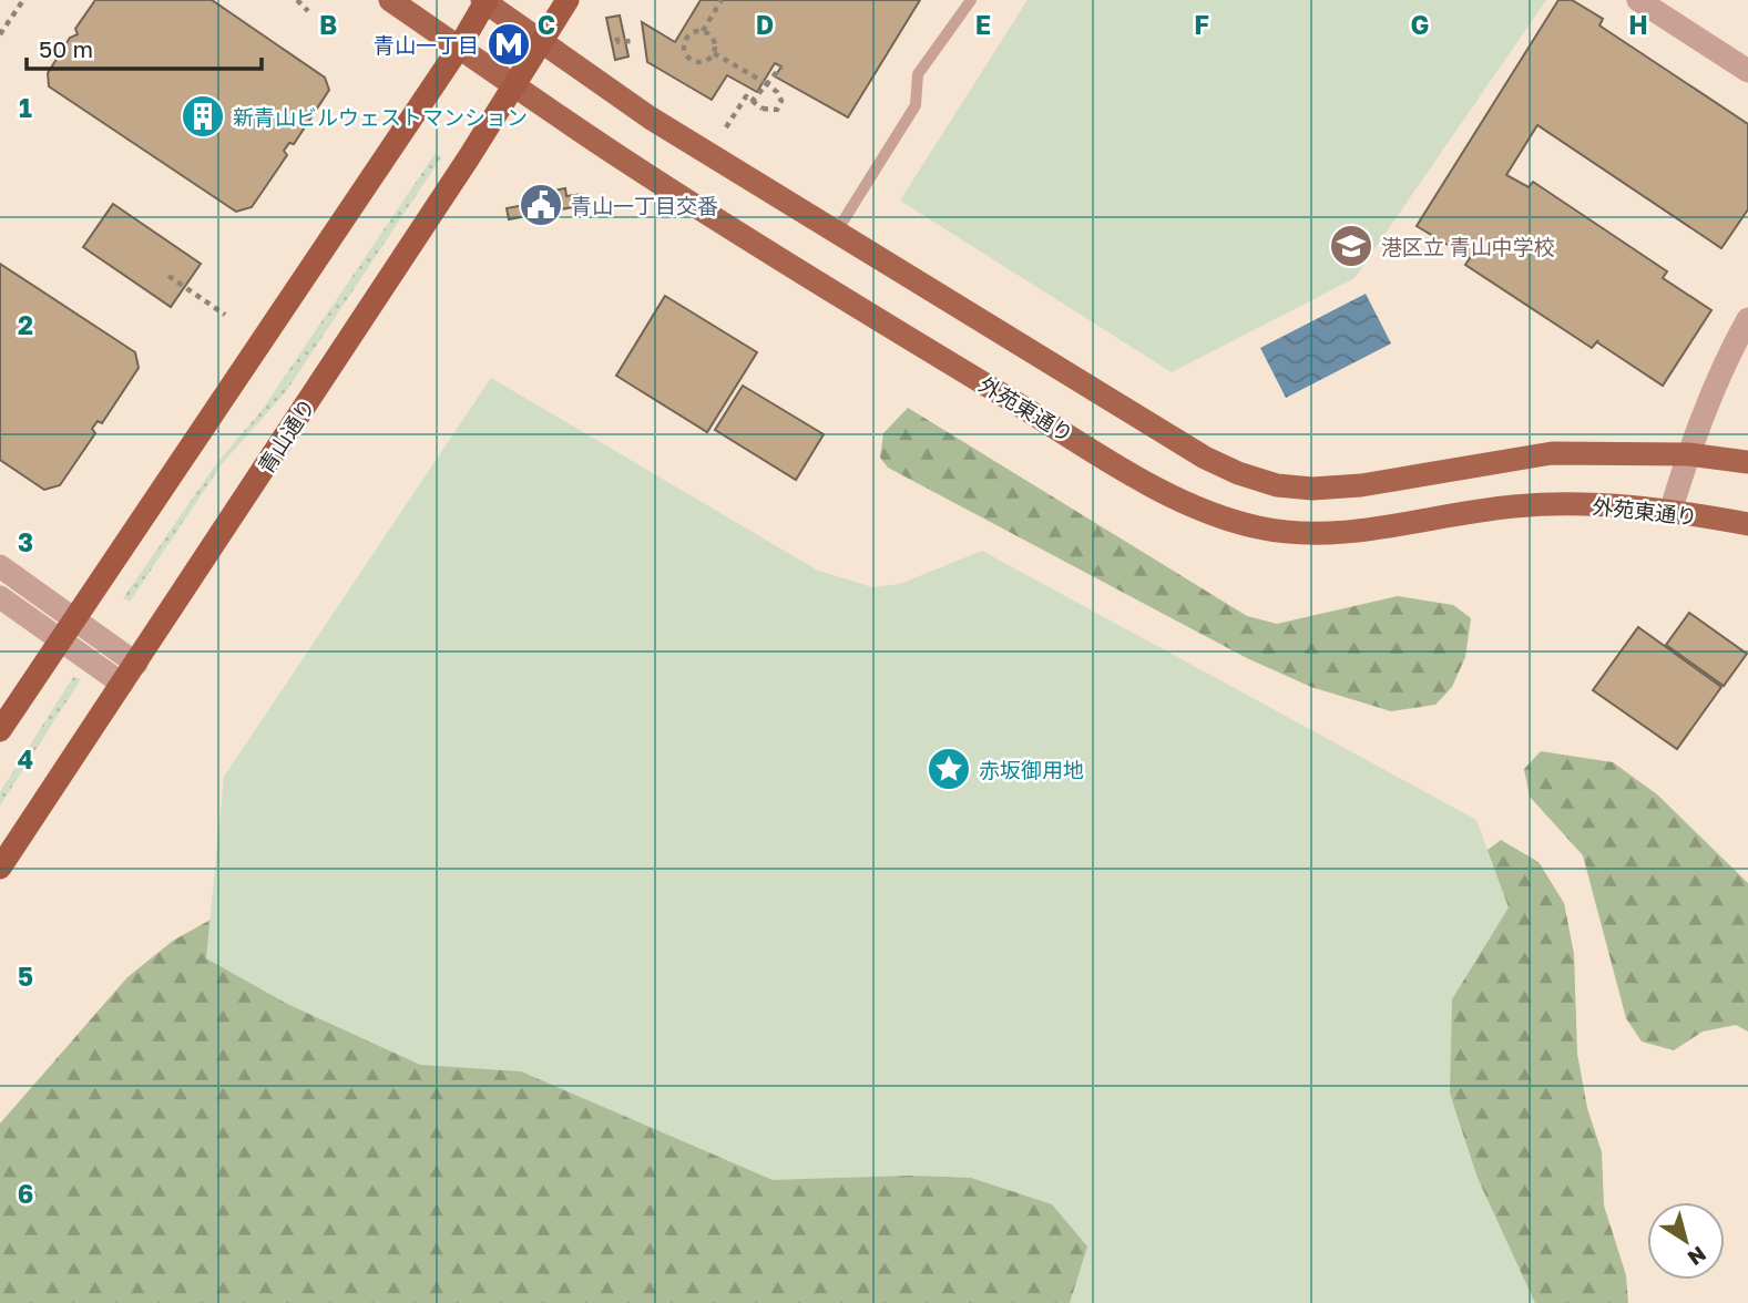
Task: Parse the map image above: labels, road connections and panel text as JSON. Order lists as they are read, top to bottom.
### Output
{
  "streets": {
    "highway": ["青山通り"],
    "main road": ["外苑東通り"]
  },
  "crossings": [
    ["外苑東通り", "青山通り"]
  ],
  "places": {
    "metro station": ["青山一丁目"],
    "building": ["新青山ビルウェストマンション"],
    "public building": ["青山一丁目交番"],
    "school or university": ["港区立 青山中学校"],
    "place": ["赤坂御用地"]
  },
  "scale_bar": "50 m",
  "north": "bottom right",
  "grid": {
    "columns": [
      "B",
      "C",
      "D",
      "E",
      "F",
      "G",
      "H"
    ],
    "rows": [
      "1",
      "2",
      "3",
      "4",
      "5",
      "6"
    ]
  }
}
